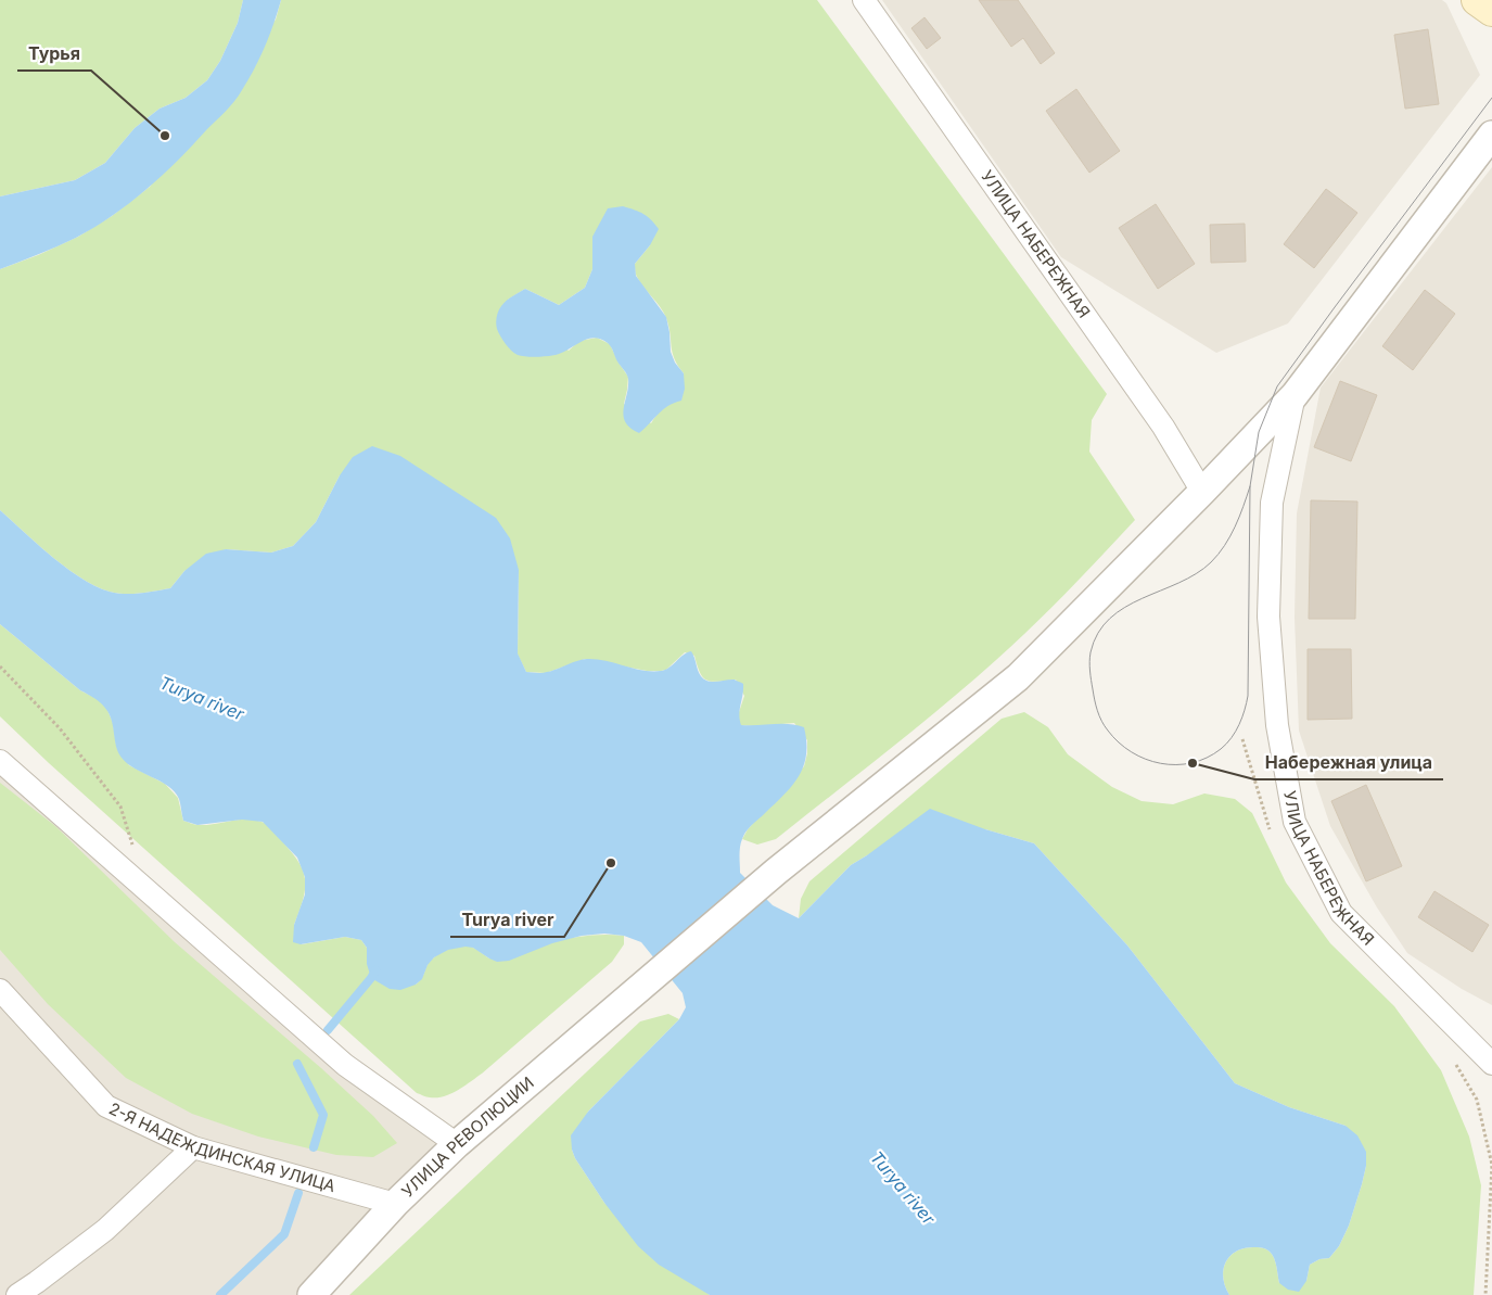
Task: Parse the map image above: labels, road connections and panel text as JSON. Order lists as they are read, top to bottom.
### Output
{
  "streets": {
    "street": ["УЛИЦА НАБЕРЕЖНАЯ", "УЛИЦА РЕВОЛЮЦИИ", "2-Я НАДЕЖДИНСКАЯ УЛИЦА"]
  },
  "crossings": [
    ["УЛИЦА НАБЕРЕЖНАЯ", "УЛИЦА РЕВОЛЮЦИИ"],
    ["УЛИЦА РЕВОЛЮЦИИ", "2-Я НАДЕЖДИНСКАЯ УЛИЦА"]
  ],
  "water": ["Turya river"],
  "places": ["Турья", "Набережная улица", "Turya river"]
}
